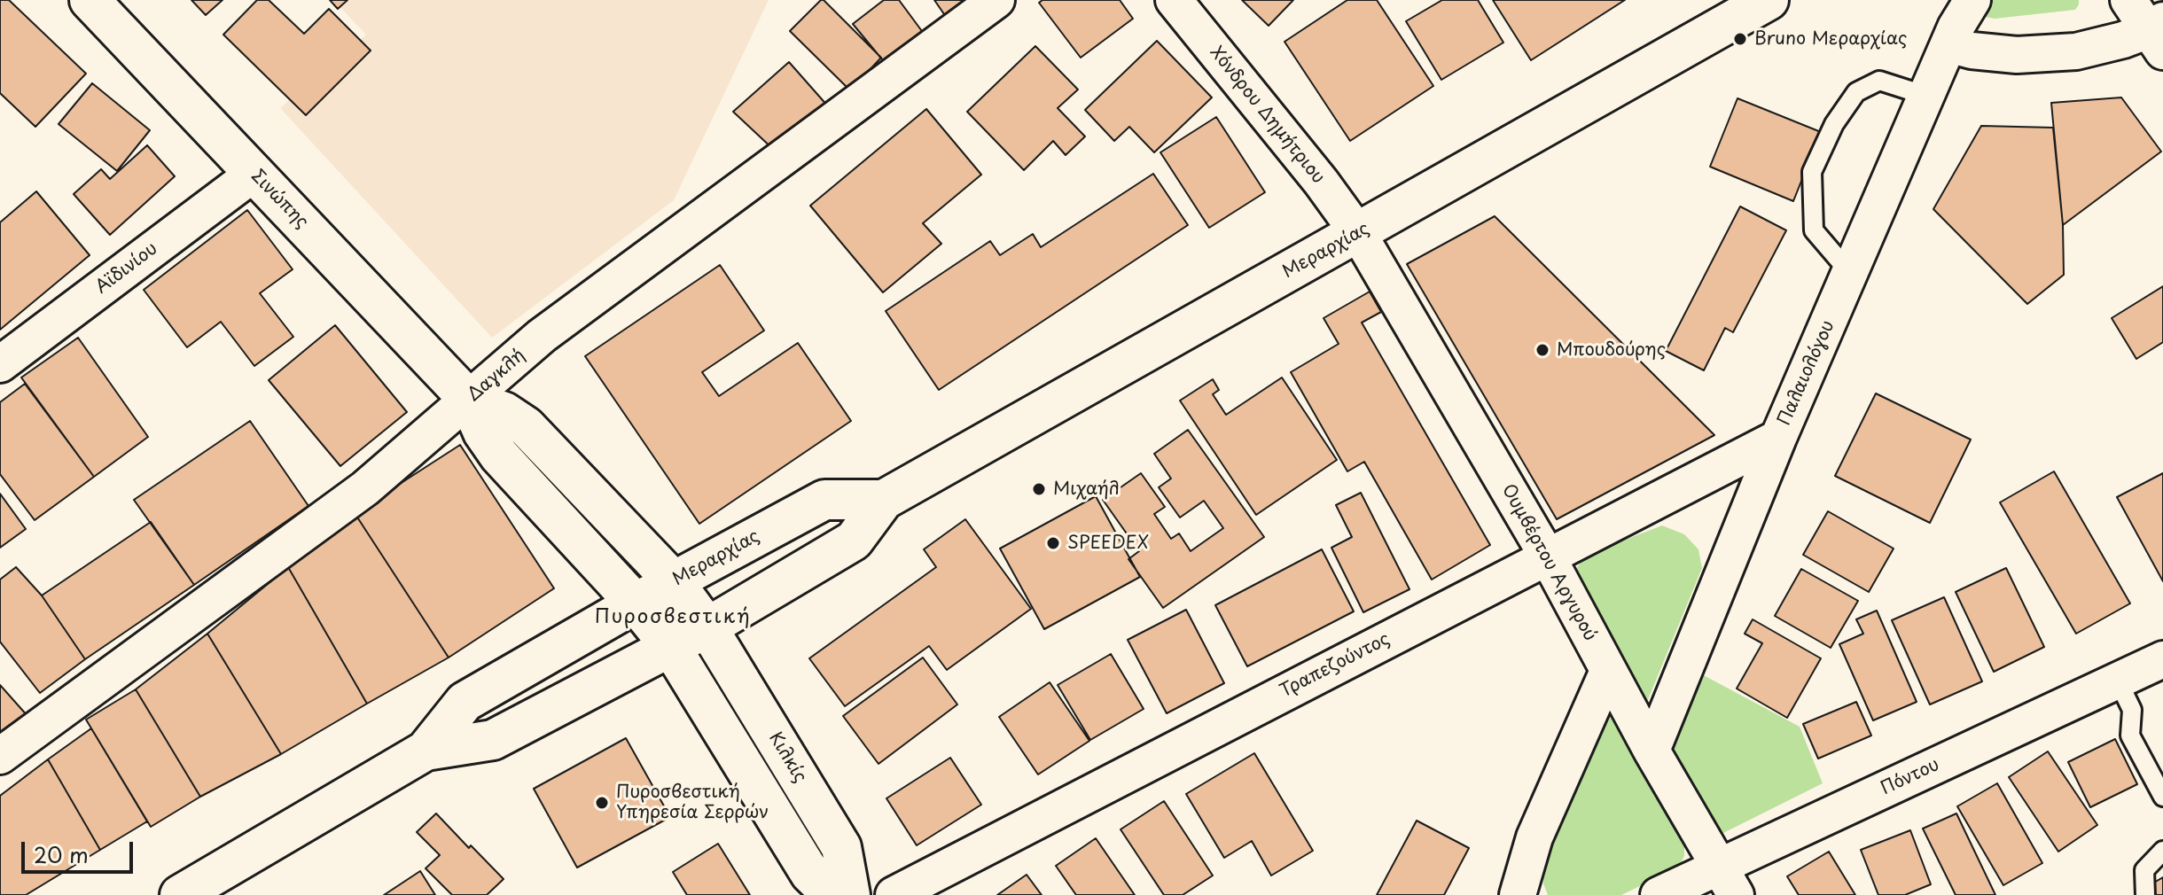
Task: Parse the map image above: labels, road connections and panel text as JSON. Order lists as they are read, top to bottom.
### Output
{
  "streets": {
    "main road": ["Σινώπης", "Μεραρχίας", "Κιλκίς"],
    "street": [
      "Χόνδρου Δημήτριου",
      "Αϊδινίου",
      "Παλαιολόγου",
      "Δαγκλή",
      "Ουμβέρτου Αργυρού",
      "Τραπεζούντος",
      "Πόντου"
    ]
  },
  "crossings": [
    ["Χόνδρου Δημήτριου", "Μεραρχίας"],
    ["Χόνδρου Δημήτριου", "Ουμβέρτου Αργυρού"],
    ["Σινώπης", "Μεραρχίας"],
    ["Σινώπης", "Αϊδινίου"],
    ["Σινώπης", "Δαγκλή"],
    ["Σινώπης", "Κιλκίς"],
    ["Μεραρχίας", "Ουμβέρτου Αργυρού"],
    ["Μεραρχίας", "Κιλκίς"],
    ["Παλαιολόγου", "Ουμβέρτου Αργυρού"],
    ["Παλαιολόγου", "Τραπεζούντος"],
    ["Ουμβέρτου Αργυρού", "Τραπεζούντος"],
    ["Ουμβέρτου Αργυρού", "Πόντου"]
  ],
  "districts": ["Πυροσβεστική"],
  "places": [
    "Bruno Μεραρχίας",
    "Μπουδούρης",
    "Μιχαήλ",
    "SPEEDEX",
    "Πυροσβεστική Υπηρεσία Σερρών"
  ],
  "scale_bar": "20 m"
}
